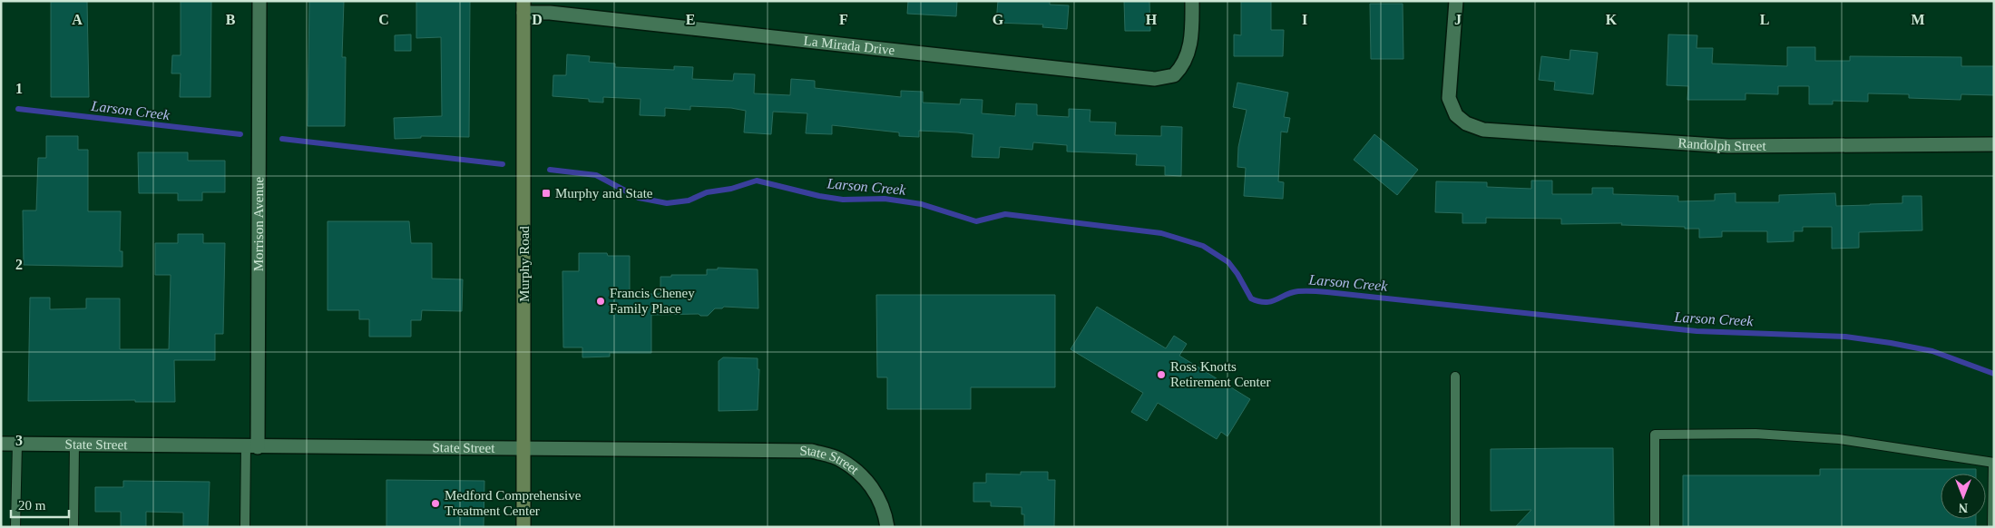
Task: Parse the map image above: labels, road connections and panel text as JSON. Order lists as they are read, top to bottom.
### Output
{
  "streets": {
    "street": [
      "La Mirada Drive",
      "Randolph Street",
      "Morrison Avenue",
      "Murphy Road",
      "State Street"
    ]
  },
  "crossings": [
    ["La Mirada Drive", "Murphy Road"],
    ["Morrison Avenue", "State Street"],
    ["Murphy Road", "State Street"]
  ],
  "water": ["Larson Creek"],
  "places": {
    "transit": ["Murphy and State"],
    "other": ["Francis Cheney Family Place", "Ross Knotts Retirement Center", "Medford Comprehensive Treatment Center"]
  },
  "scale_bar": "20 m",
  "north": "bottom",
  "grid": {
    "columns": [
      "A",
      "B",
      "C",
      "D",
      "E",
      "F",
      "G",
      "H",
      "I",
      "J",
      "K",
      "L",
      "M"
    ],
    "rows": ["1", "2", "3"]
  }
}
